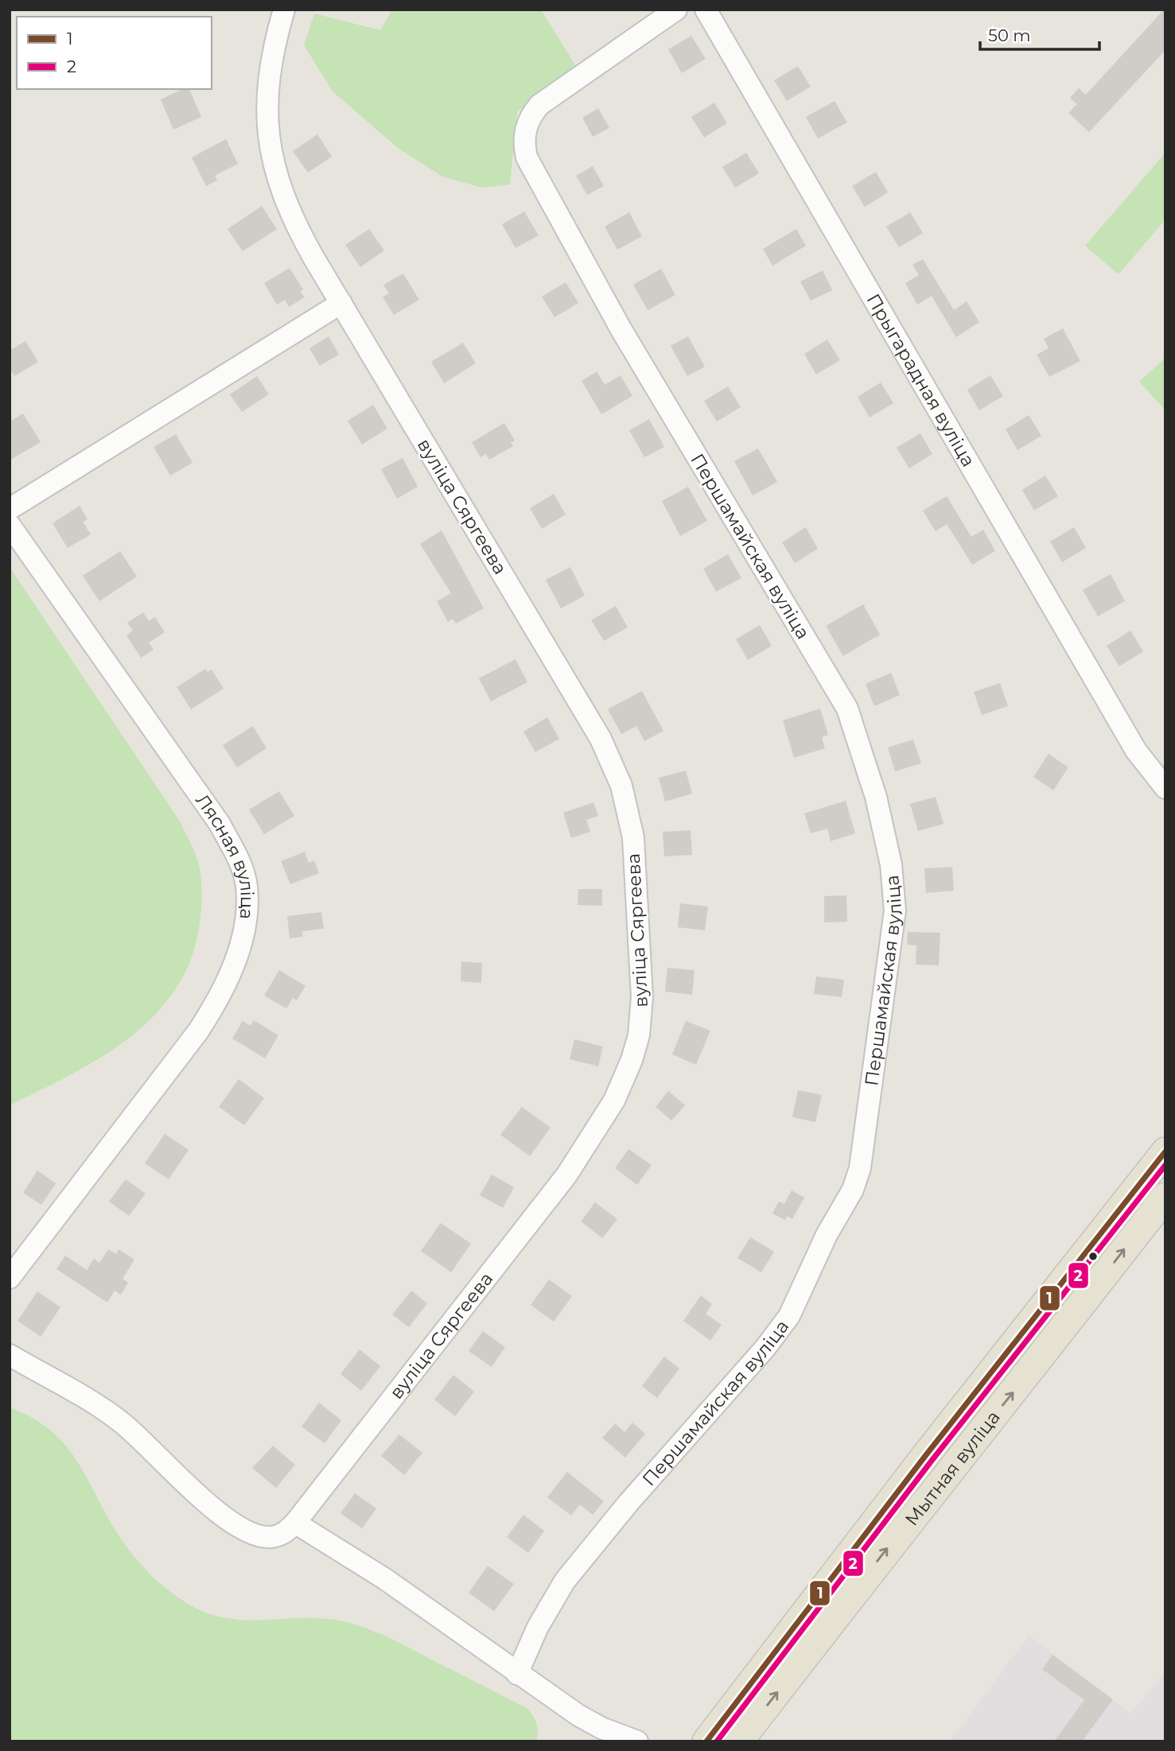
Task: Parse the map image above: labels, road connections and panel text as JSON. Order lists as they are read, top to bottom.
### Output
{
  "streets": {
    "main road": ["Мытная вуліца"],
    "street": [
      "Прыгарадная вуліца",
      "вуліца Сяргеева",
      "Першамайская вуліца",
      "Лясная вуліца"
    ]
  },
  "lines": ["transit line 1", "transit line 2"],
  "legend": ["1", "2"],
  "scale_bar": "50 m"
}
